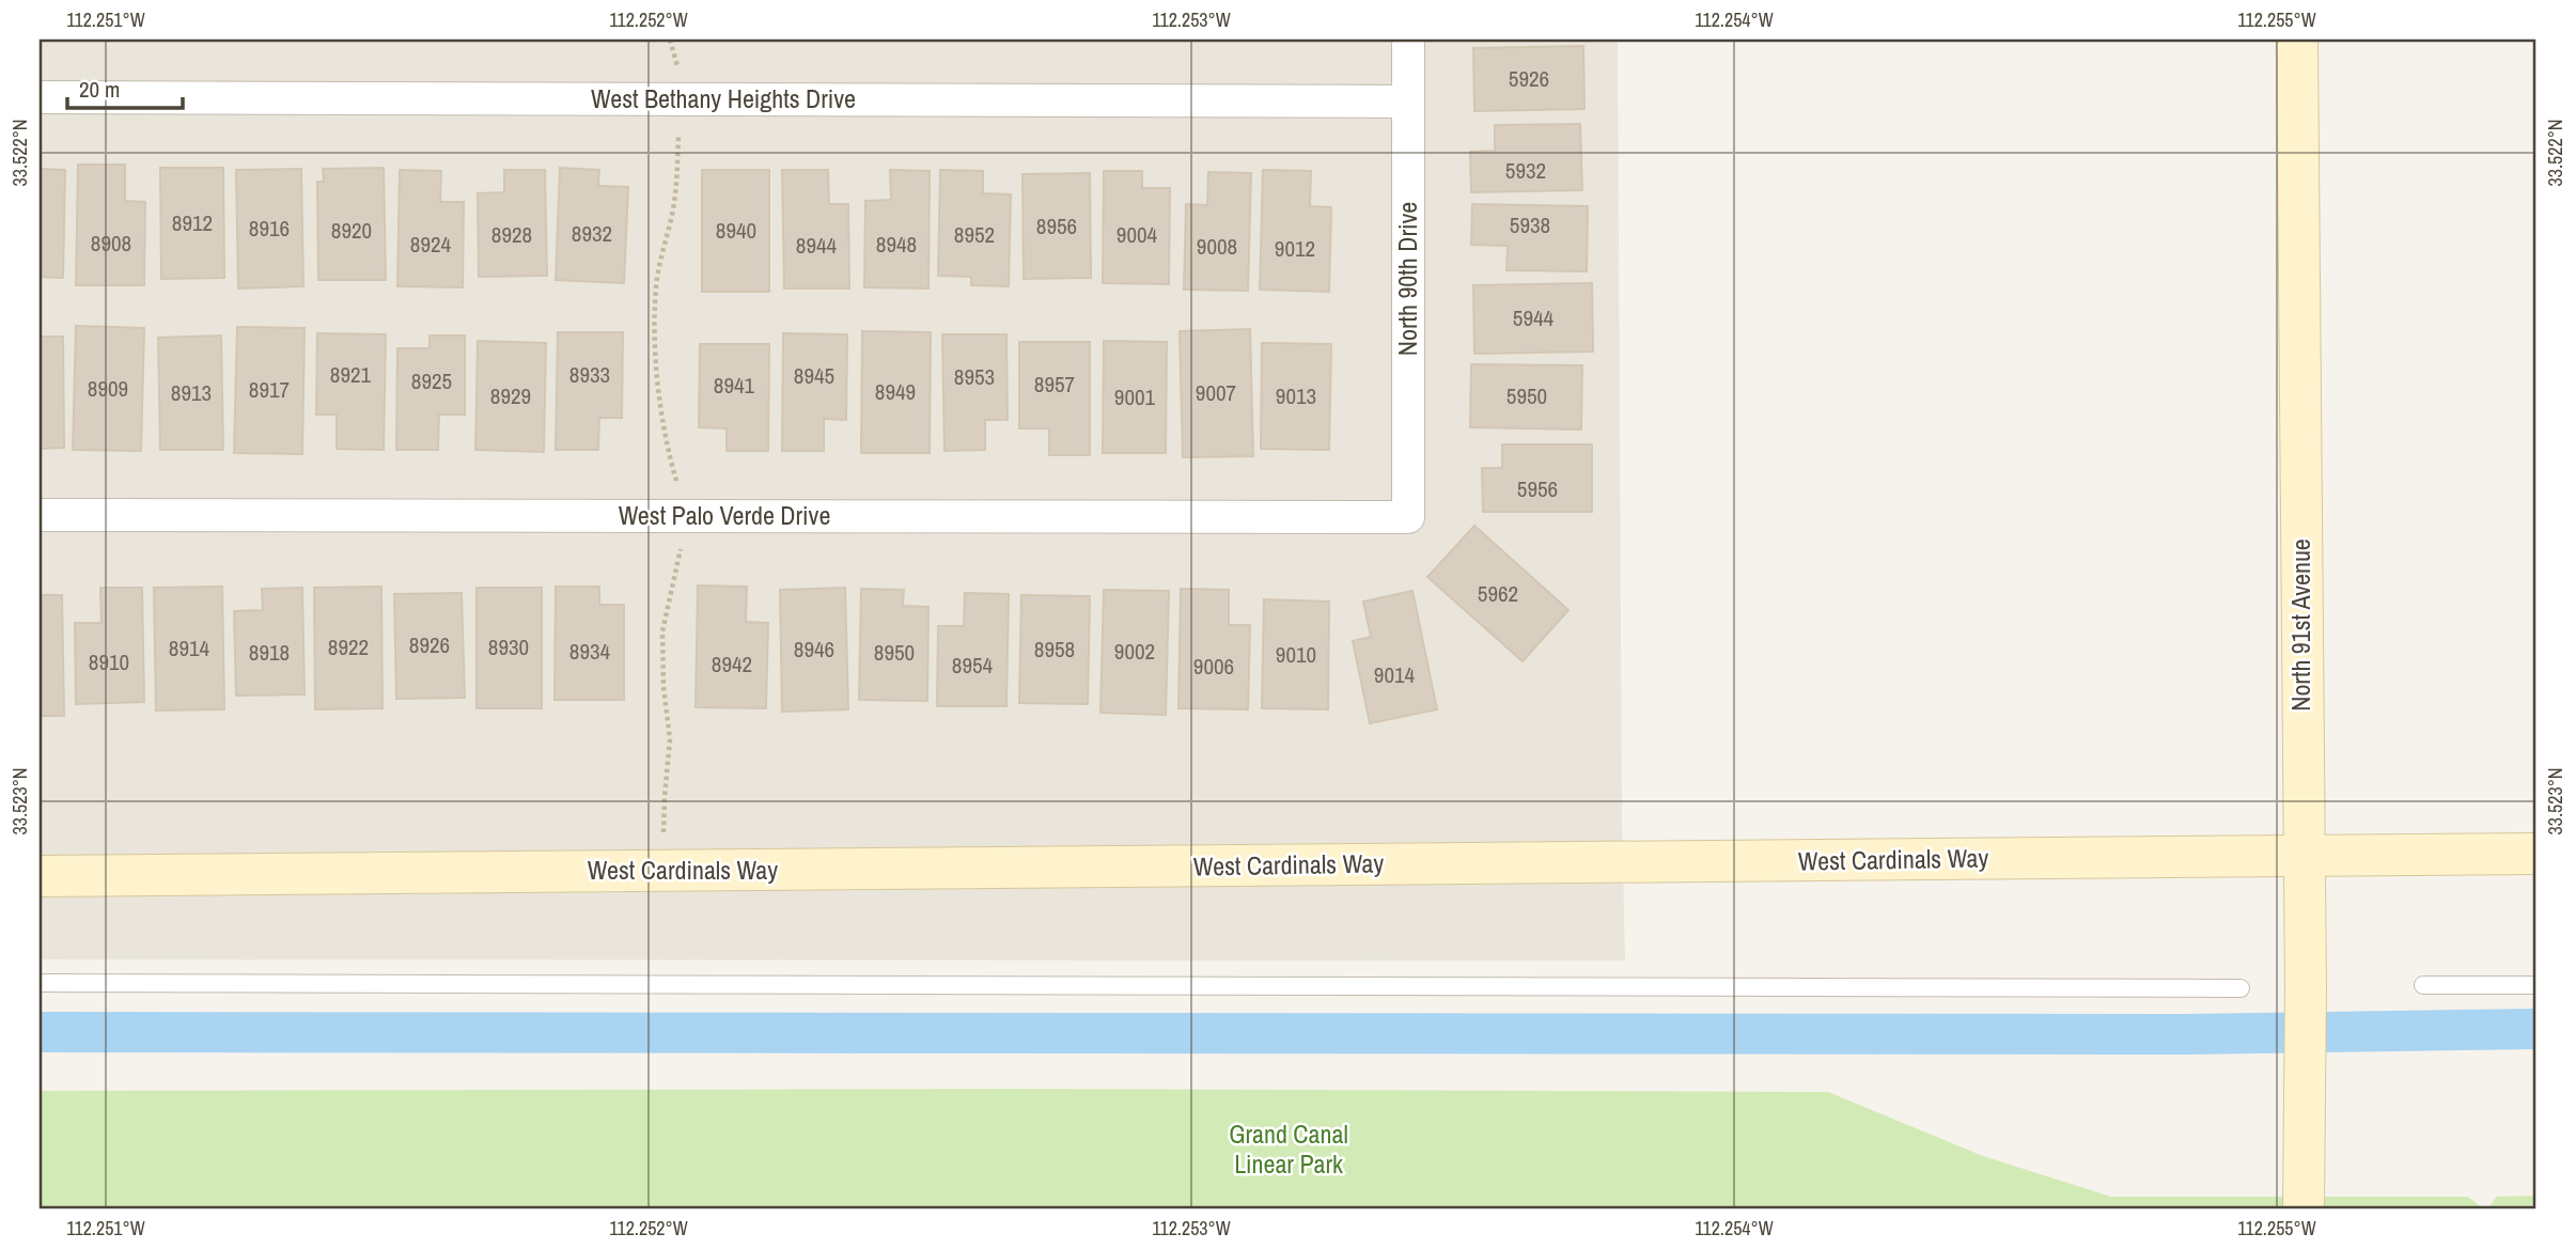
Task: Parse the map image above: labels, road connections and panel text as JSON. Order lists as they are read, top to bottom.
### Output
{
  "streets": {
    "main road": ["North 91st Avenue", "West Cardinals Way"],
    "street": ["West Bethany Heights Drive", "North 90th Drive", "West Palo Verde Drive"]
  },
  "crossings": [
    ["West Bethany Heights Drive", "North 90th Drive"],
    ["North 90th Drive", "West Palo Verde Drive"],
    ["North 91st Avenue", "West Cardinals Way"]
  ],
  "parks": ["Grand Canal Linear Park"],
  "house_numbers": [
    "5926",
    "5932",
    "8912",
    "5938",
    "8956",
    "8916",
    "8920",
    "8940",
    "8932",
    "8928",
    "8952",
    "9004",
    "8908",
    "8924",
    "8948",
    "8944",
    "9008",
    "9012",
    "5944",
    "8921",
    "8933",
    "8945",
    "8953",
    "8925",
    "8957",
    "8941",
    "8909",
    "8917",
    "8949",
    "8913",
    "9007",
    "8929",
    "9013",
    "5950",
    "9001",
    "5956",
    "5962",
    "8926",
    "8922",
    "8930",
    "8914",
    "8946",
    "8958",
    "8934",
    "9002",
    "8918",
    "8950",
    "9010",
    "8910",
    "8942",
    "8954",
    "9006",
    "9014"
  ],
  "scale_bar": "20 m",
  "coordinates": [
    "112.251°W",
    "112.252°W",
    "112.253°W",
    "112.254°W",
    "112.255°W",
    "33.522°N",
    "33.523°N"
  ]
}
